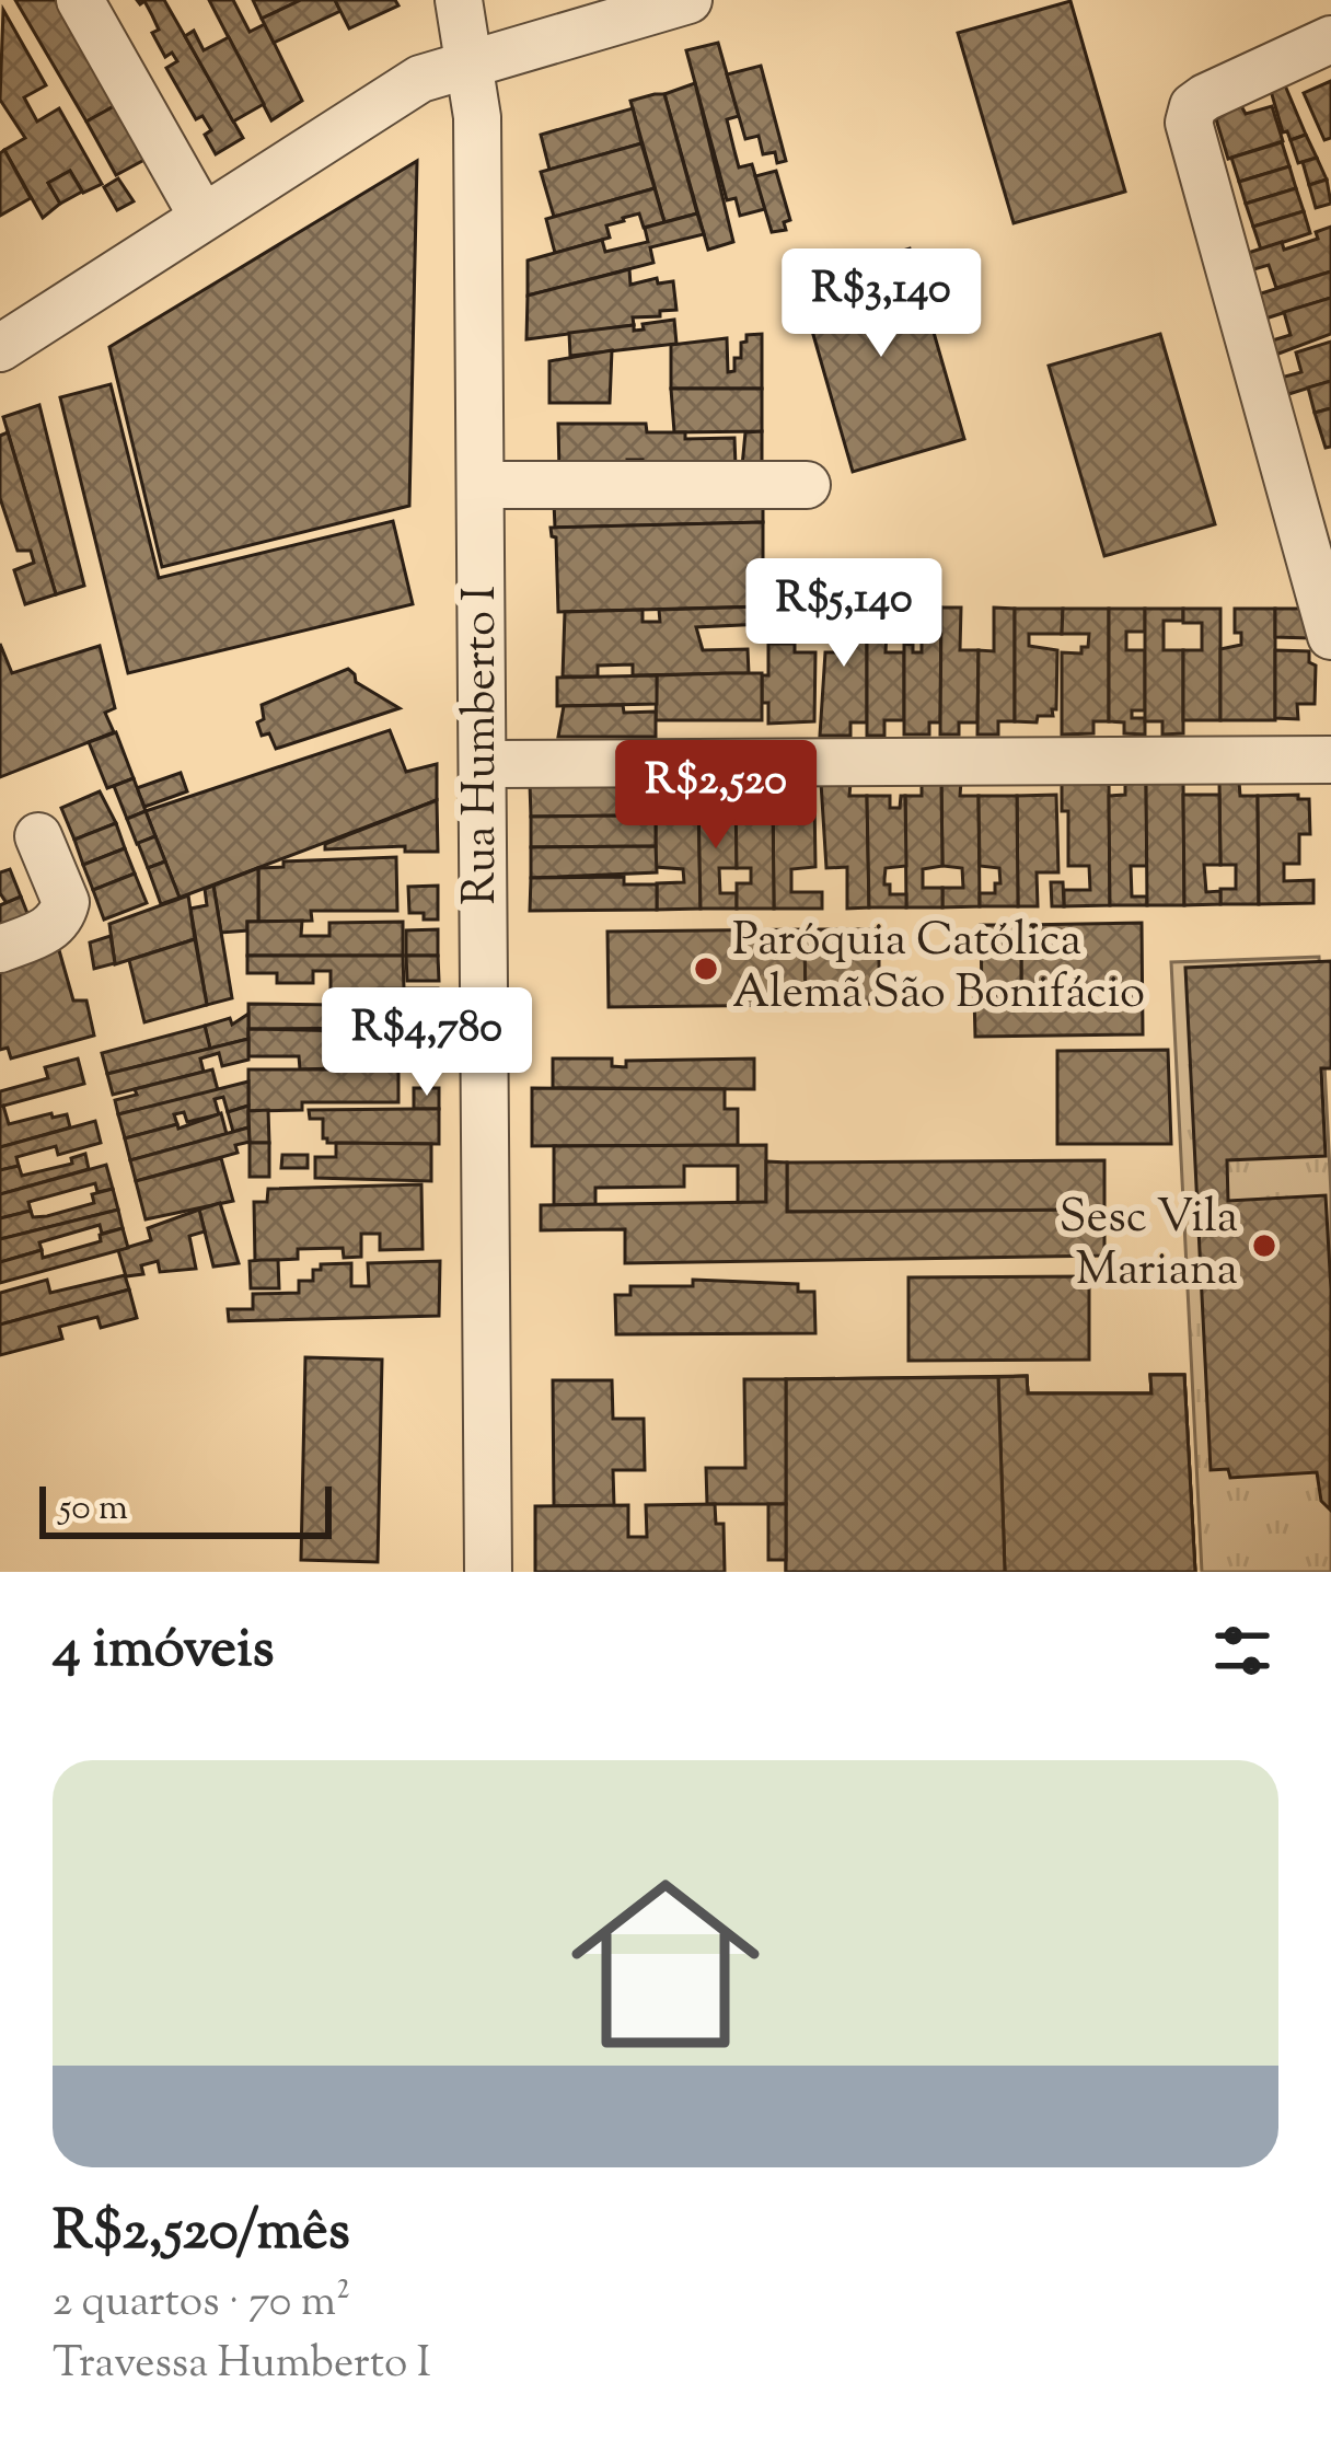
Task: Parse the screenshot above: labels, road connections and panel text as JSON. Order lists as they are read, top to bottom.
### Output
{
  "streets": {
    "street": ["Rua Humberto I"]
  },
  "places": ["Paróquia Católica Alemã São Bonifácio", "Sesc Vila Mariana"],
  "scale_bar": "50 m",
  "page": {
    "price": [
      "R$3,140",
      "R$5,140",
      "R$2,520",
      "R$4,780"
    ],
    "scale": "50 m",
    "heading": "4 imóveis",
    "list": [
      {
        "name": "R$2,520/mês",
        "note": "2 quartos · 70 m² · Travessa Humberto I"
      }
    ]
  }
}
